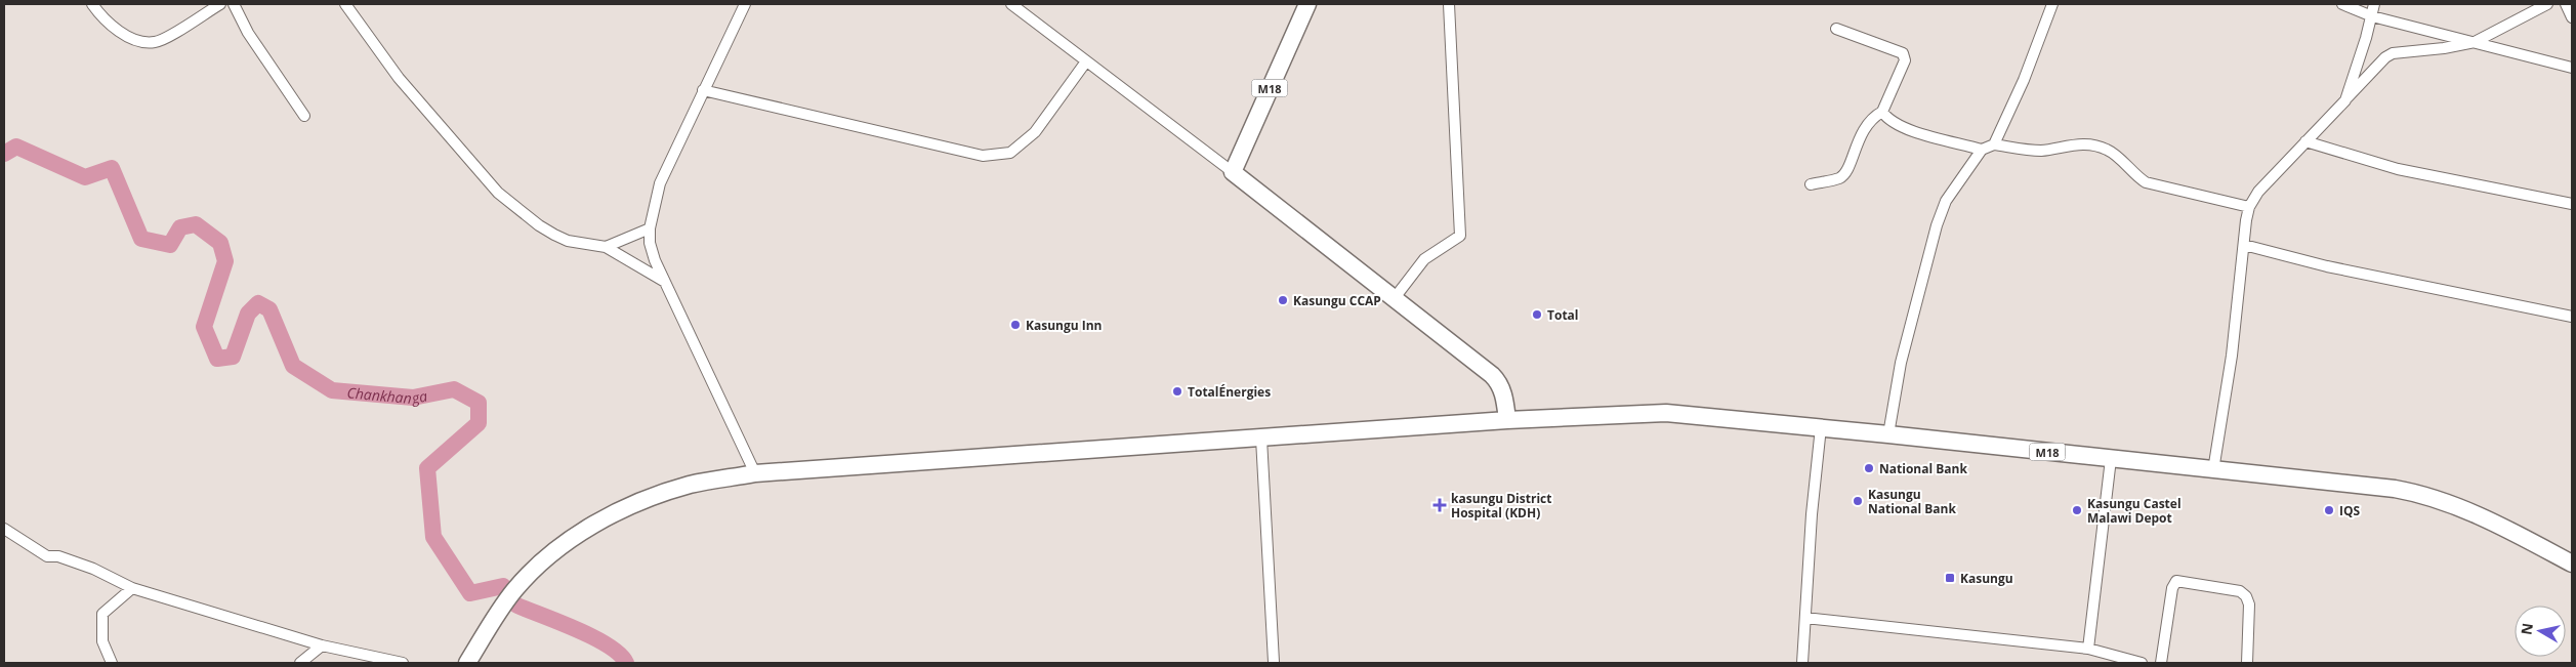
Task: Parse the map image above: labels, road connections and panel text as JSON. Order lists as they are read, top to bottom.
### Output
{
  "streets": {
    "main road": ["M18"]
  },
  "water": ["Chankhanga"],
  "places": {
    "other": [
      "Kasungu CCAP",
      "Total",
      "Kasungu Inn",
      "TotalÉnergies",
      "National Bank",
      "Kasungu National Bank",
      "Kasungu Castel Malawi Depot",
      "IQS"
    ],
    "health": ["kasungu District Hospital (KDH)"],
    "transit": ["Kasungu"]
  },
  "north": "left"
}
